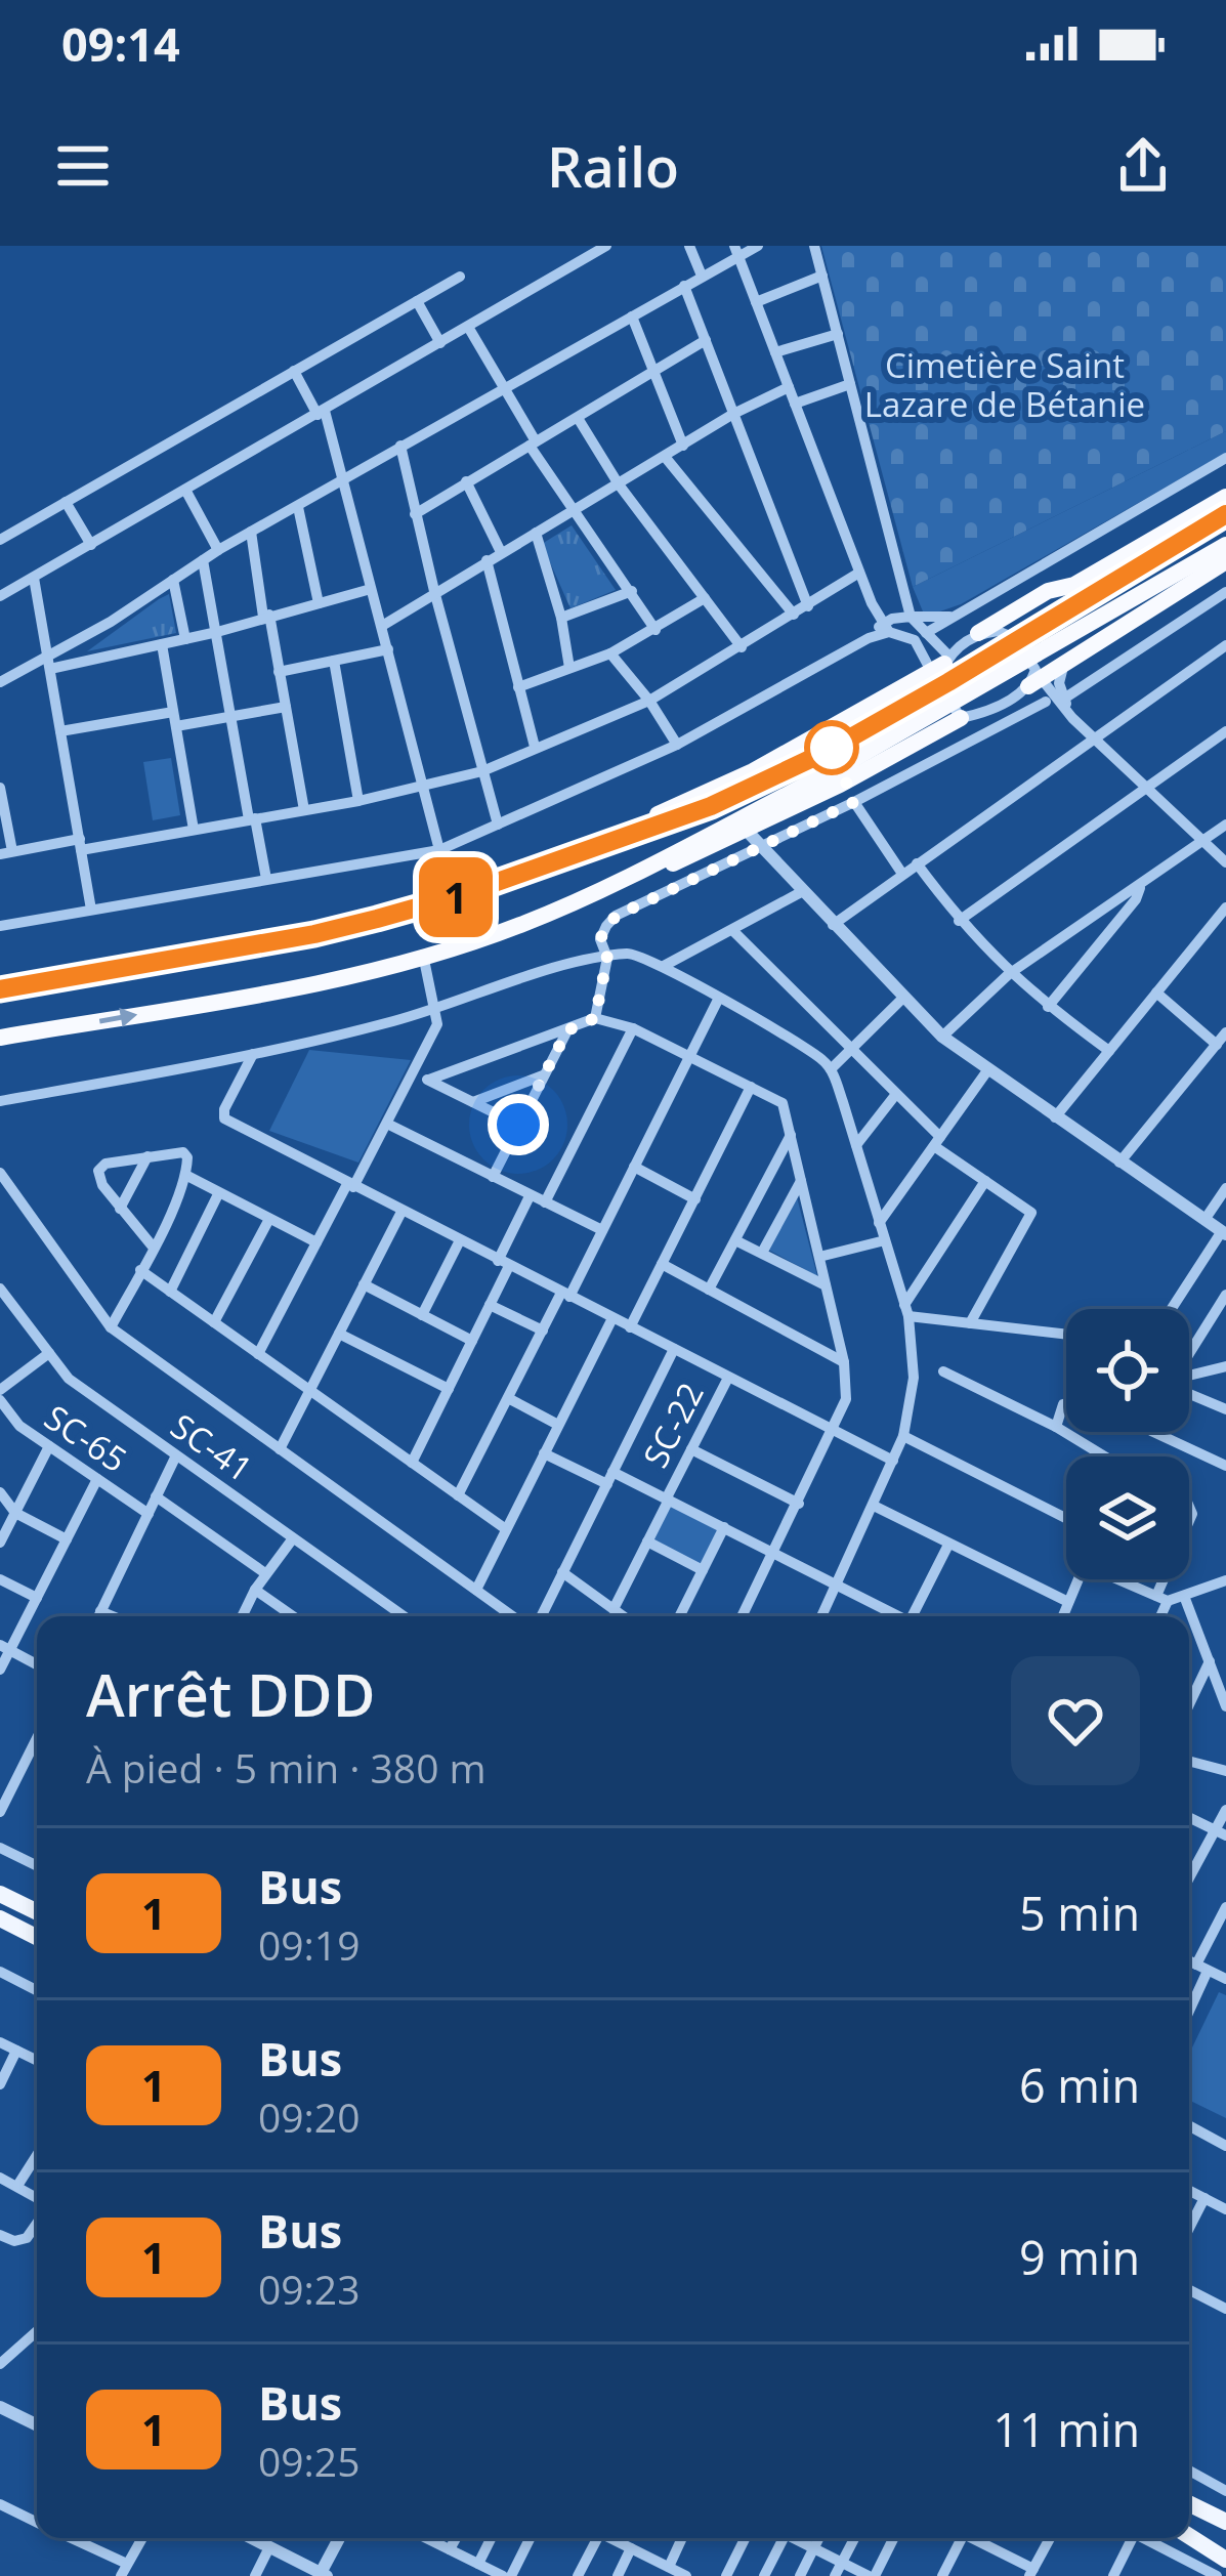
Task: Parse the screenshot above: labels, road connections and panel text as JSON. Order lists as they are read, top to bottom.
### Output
{
  "streets": {
    "street": ["SC-22", "SC-65", "SC-41"]
  },
  "parks": ["Cimetière Saint Lazare de Bétanie"],
  "lines": ["bus line 1"],
  "page": {
    "status": "09:14",
    "header": "Railo",
    "on_map": "1",
    "heading": ["Arrêt DDD", "À pied · 5 min · 380 m"],
    "list": [
      {
        "mark": "1",
        "name": "Bus",
        "note": "09:19",
        "value": "5 min"
      },
      {
        "mark": "1",
        "name": "Bus",
        "note": "09:20",
        "value": "6 min"
      },
      {
        "mark": "1",
        "name": "Bus",
        "note": "09:23",
        "value": "9 min"
      },
      {
        "mark": "1",
        "name": "Bus",
        "note": "09:25",
        "value": "11 min"
      }
    ]
  }
}
